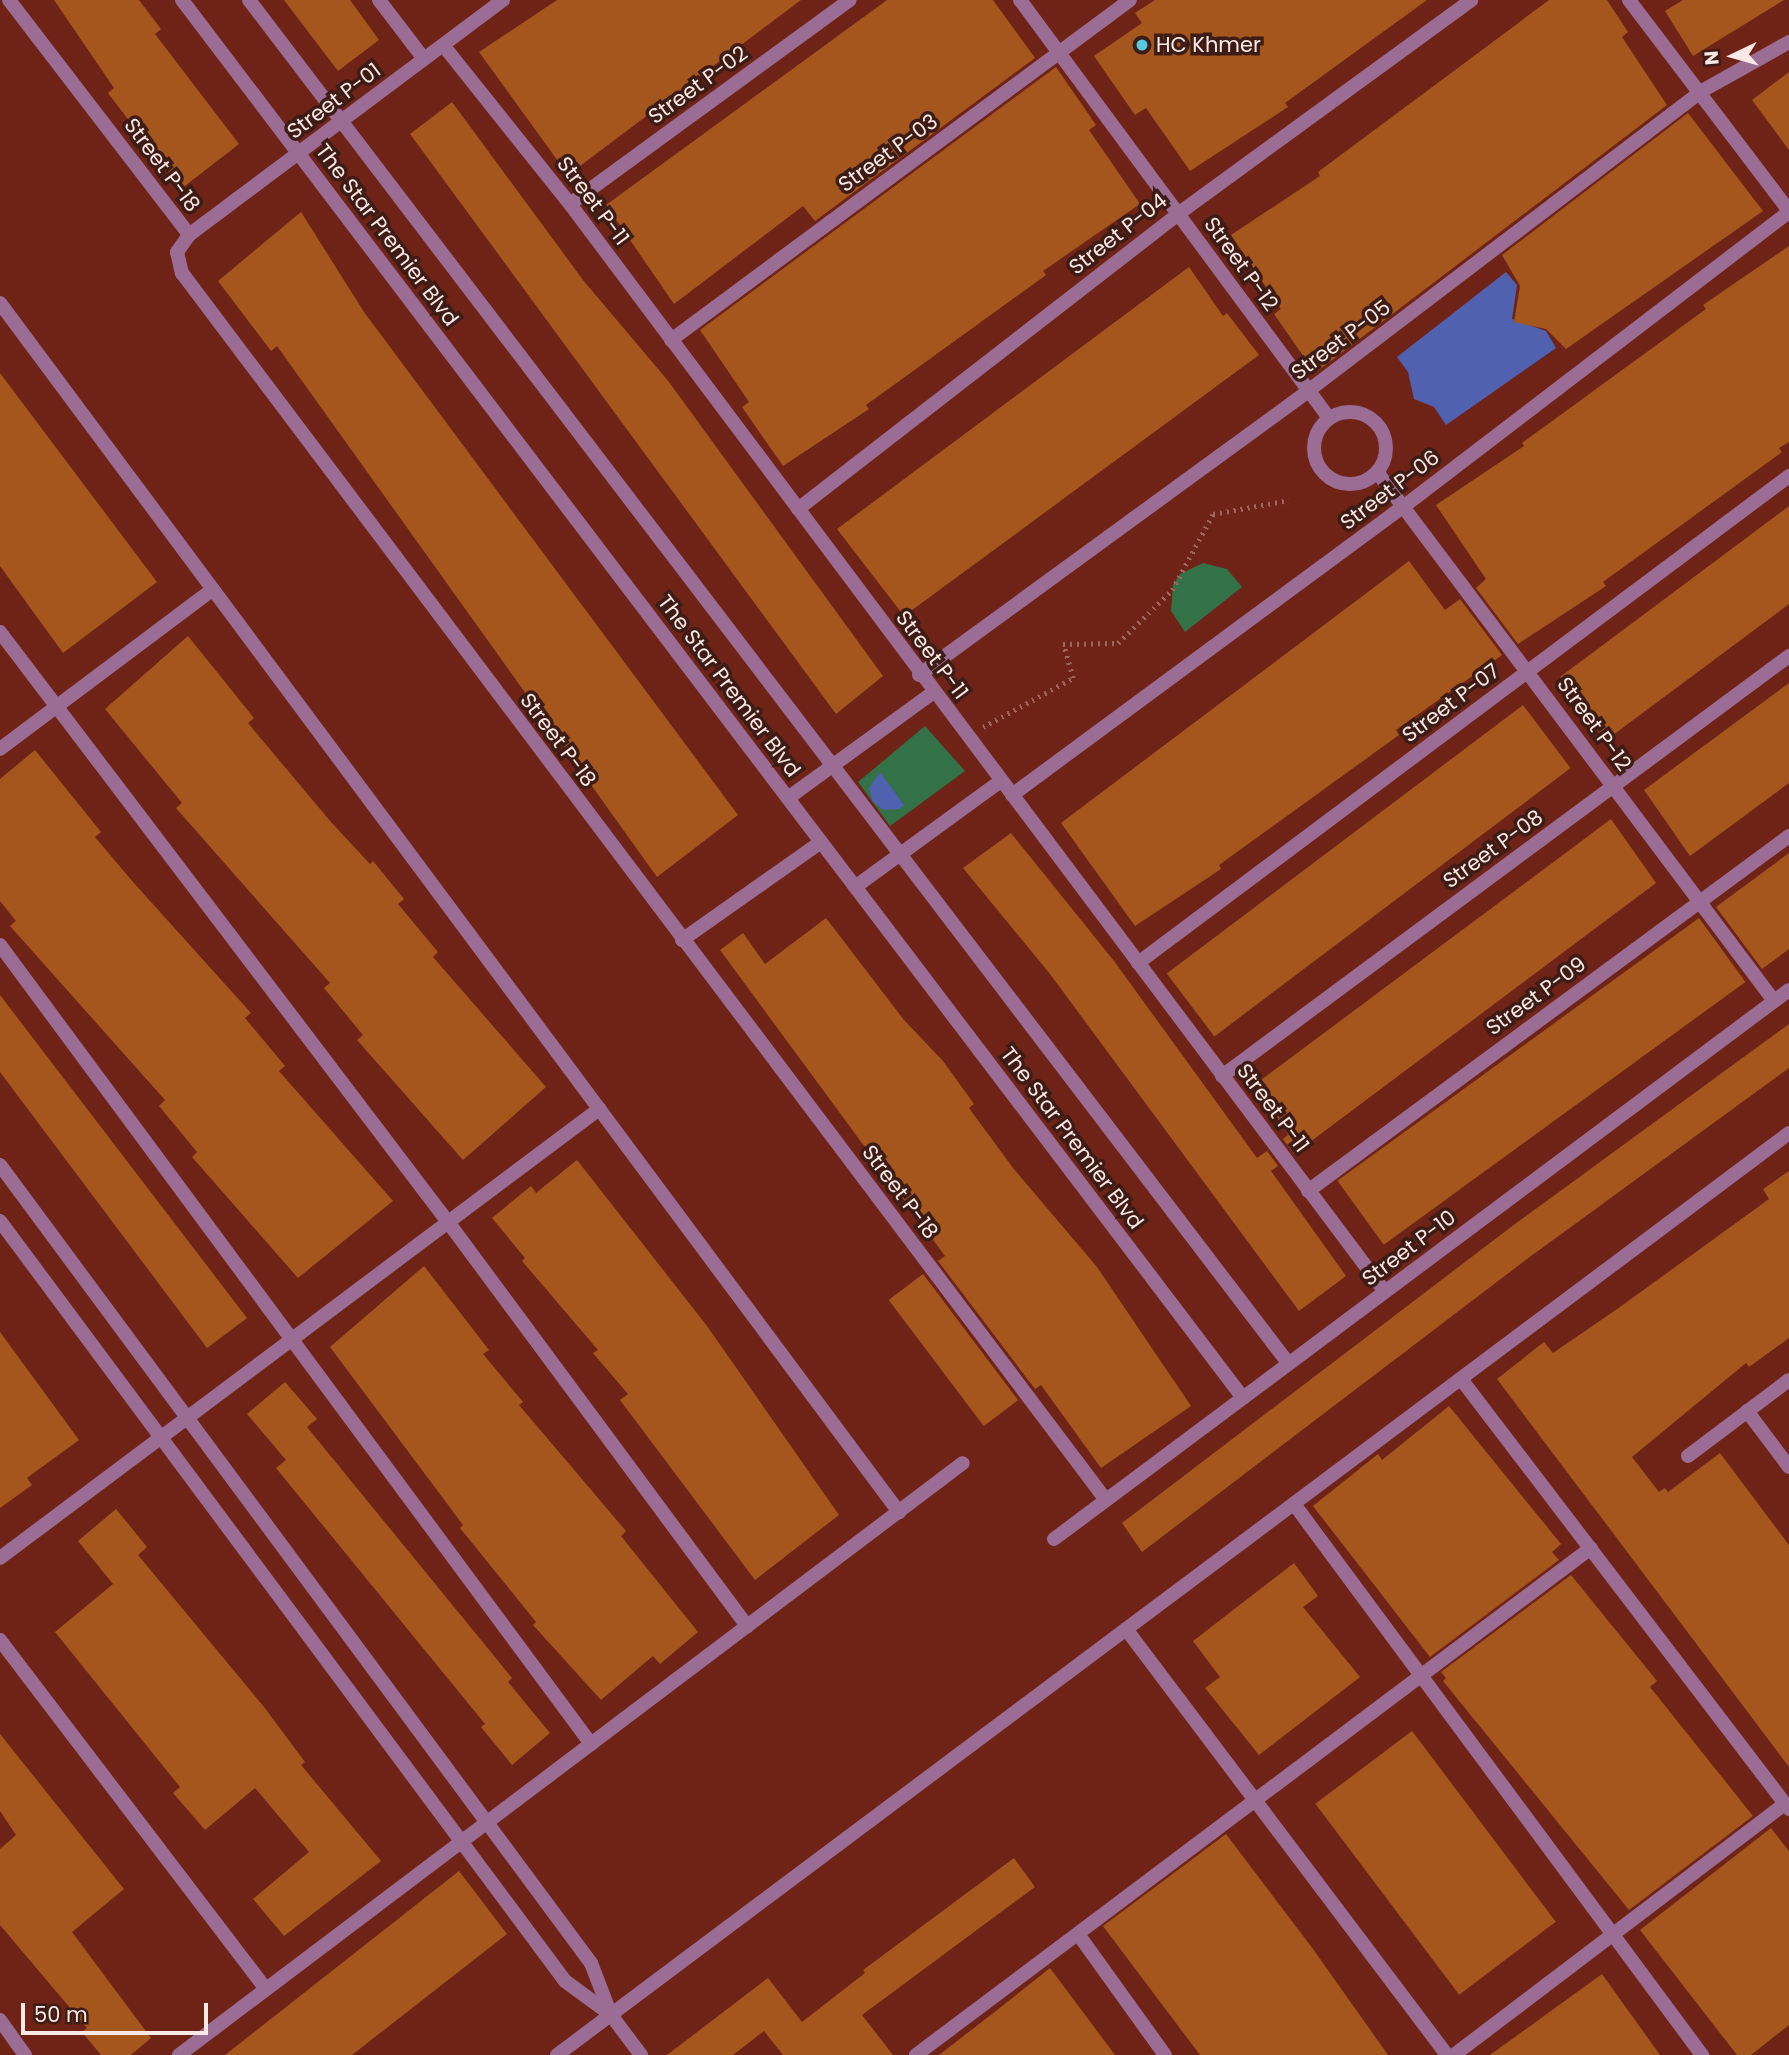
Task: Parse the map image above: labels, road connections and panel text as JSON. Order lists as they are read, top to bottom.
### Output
{
  "streets": {
    "street": [
      "Street P-02",
      "Street P-01",
      "Street P-03",
      "Street P-18",
      "Street P-11",
      "Street P-04",
      "The Star Premier Blvd",
      "Street P-12",
      "Street P-05",
      "Street P-06",
      "Street P-07",
      "Street P-08",
      "Street P-09",
      "Street P-10"
    ]
  },
  "crossings": [
    ["Street P-02", "Street P-11"],
    ["Street P-01", "Street P-18"],
    ["Street P-01", "Street P-11"],
    ["Street P-01", "The Star Premier Blvd"],
    ["Street P-03", "Street P-11"],
    ["Street P-03", "Street P-12"],
    ["Street P-18", "Street P-10"],
    ["Street P-11", "Street P-04"],
    ["Street P-11", "Street P-05"],
    ["Street P-11", "Street P-06"],
    ["Street P-11", "Street P-07"],
    ["Street P-11", "Street P-08"],
    ["Street P-11", "Street P-09"],
    ["Street P-11", "Street P-10"],
    ["Street P-04", "Street P-12"],
    ["The Star Premier Blvd", "Street P-10"],
    ["Street P-12", "Street P-05"],
    ["Street P-12", "Street P-06"],
    ["Street P-12", "Street P-07"],
    ["Street P-12", "Street P-08"],
    ["Street P-12", "Street P-09"],
    ["Street P-12", "Street P-10"]
  ],
  "places": ["HC Khmer"],
  "scale_bar": "50 m",
  "north": "left"
}
